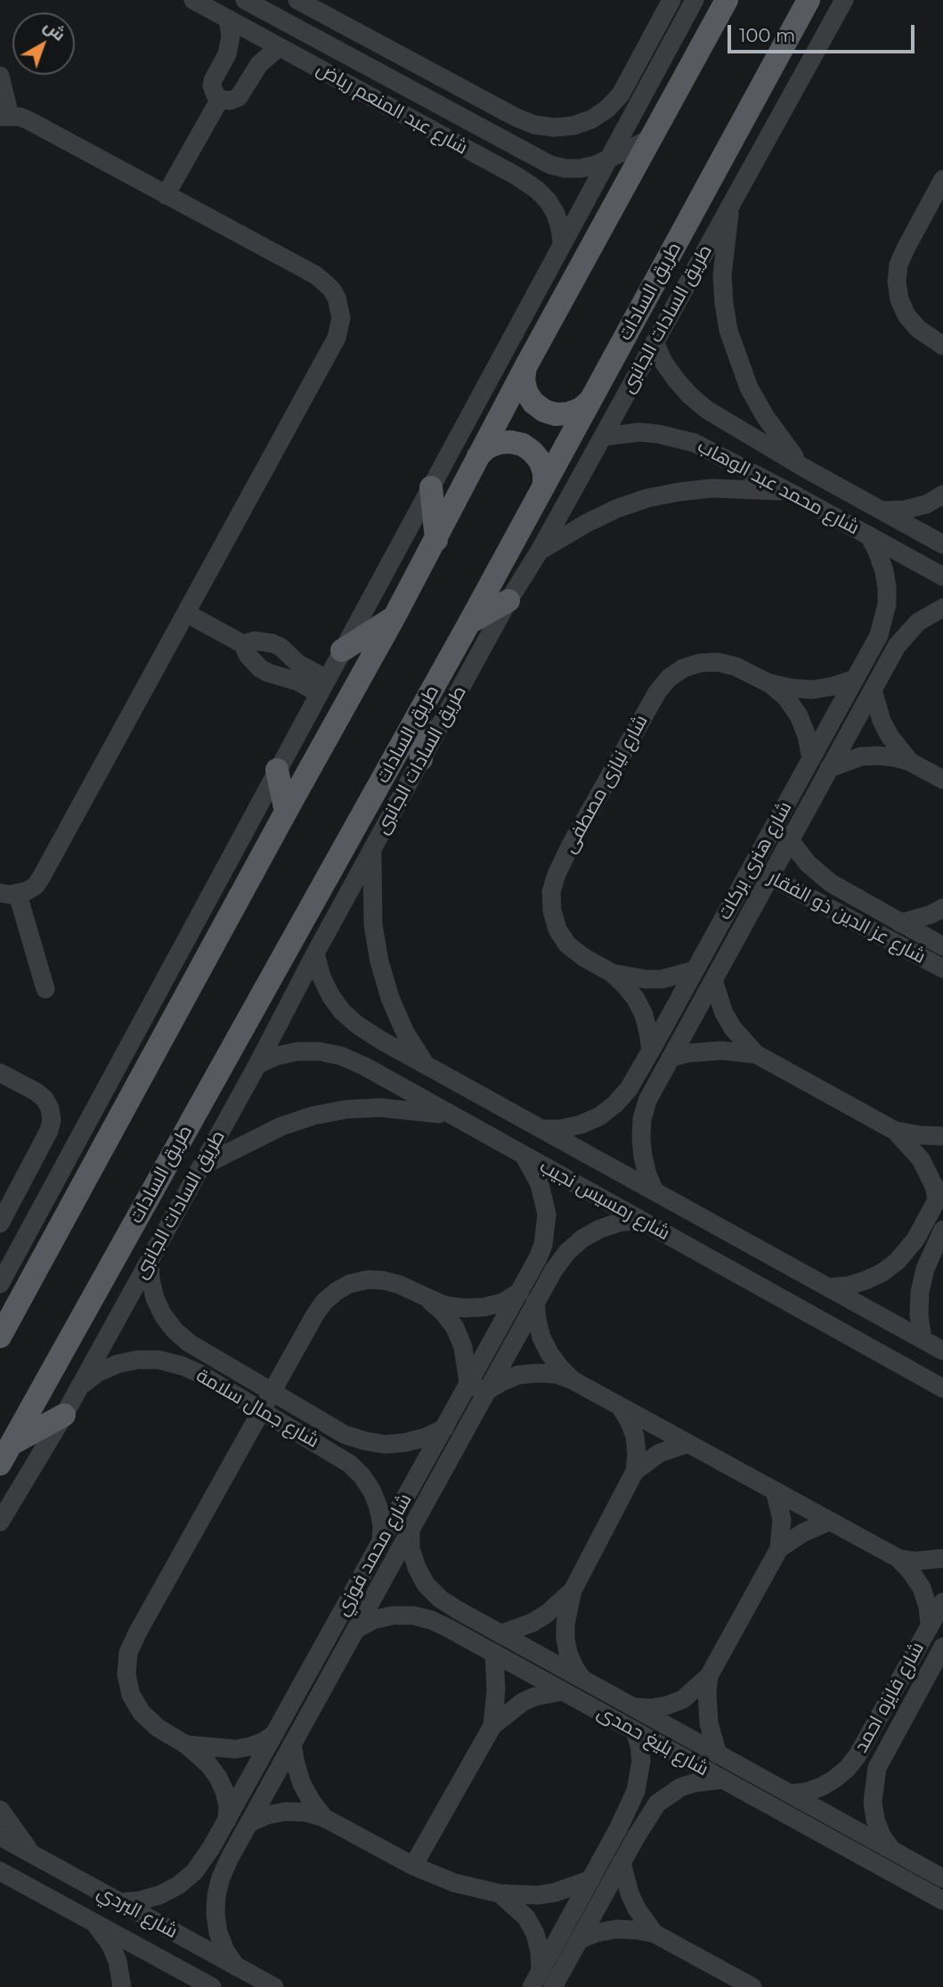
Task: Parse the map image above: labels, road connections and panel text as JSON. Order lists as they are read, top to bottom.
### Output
{
  "streets": {
    "main road": ["طريق السادات"],
    "street": [
      "شارع عبد المنعم رياض",
      "طريق السادات الجانبى",
      "شارع محمد عبد الوهاب",
      "شارع نيازى مصطفى",
      "شارع هنرى بركات",
      "شارع عز الدين ذو الفقار",
      "شارع رمسيس نجيب",
      "شارع جمال سلامة",
      "شارع محمد فوزي",
      "شارع فايزه احمد",
      "شارع بليغ حمدى",
      "شارع البردي"
    ]
  },
  "crossings": [
    ["طريق السادات الجانبى", "شارع محمد عبد الوهاب"],
    ["طريق السادات الجانبى", "شارع رمسيس نجيب"],
    ["طريق السادات الجانبى", "شارع جمال سلامة"],
    ["شارع محمد عبد الوهاب", "شارع هنرى بركات"],
    ["شارع نيازى مصطفى", "شارع هنرى بركات"],
    ["شارع هنرى بركات", "شارع عز الدين ذو الفقار"],
    ["شارع هنرى بركات", "شارع رمسيس نجيب"],
    ["شارع رمسيس نجيب", "شارع محمد فوزي"],
    ["شارع جمال سلامة", "شارع محمد فوزي"],
    ["شارع محمد فوزي", "شارع بليغ حمدى"],
    ["شارع محمد فوزي", "شارع البردي"],
    ["شارع فايزه احمد", "شارع بليغ حمدى"]
  ],
  "scale_bar": "100 m",
  "north": "top right"
}
